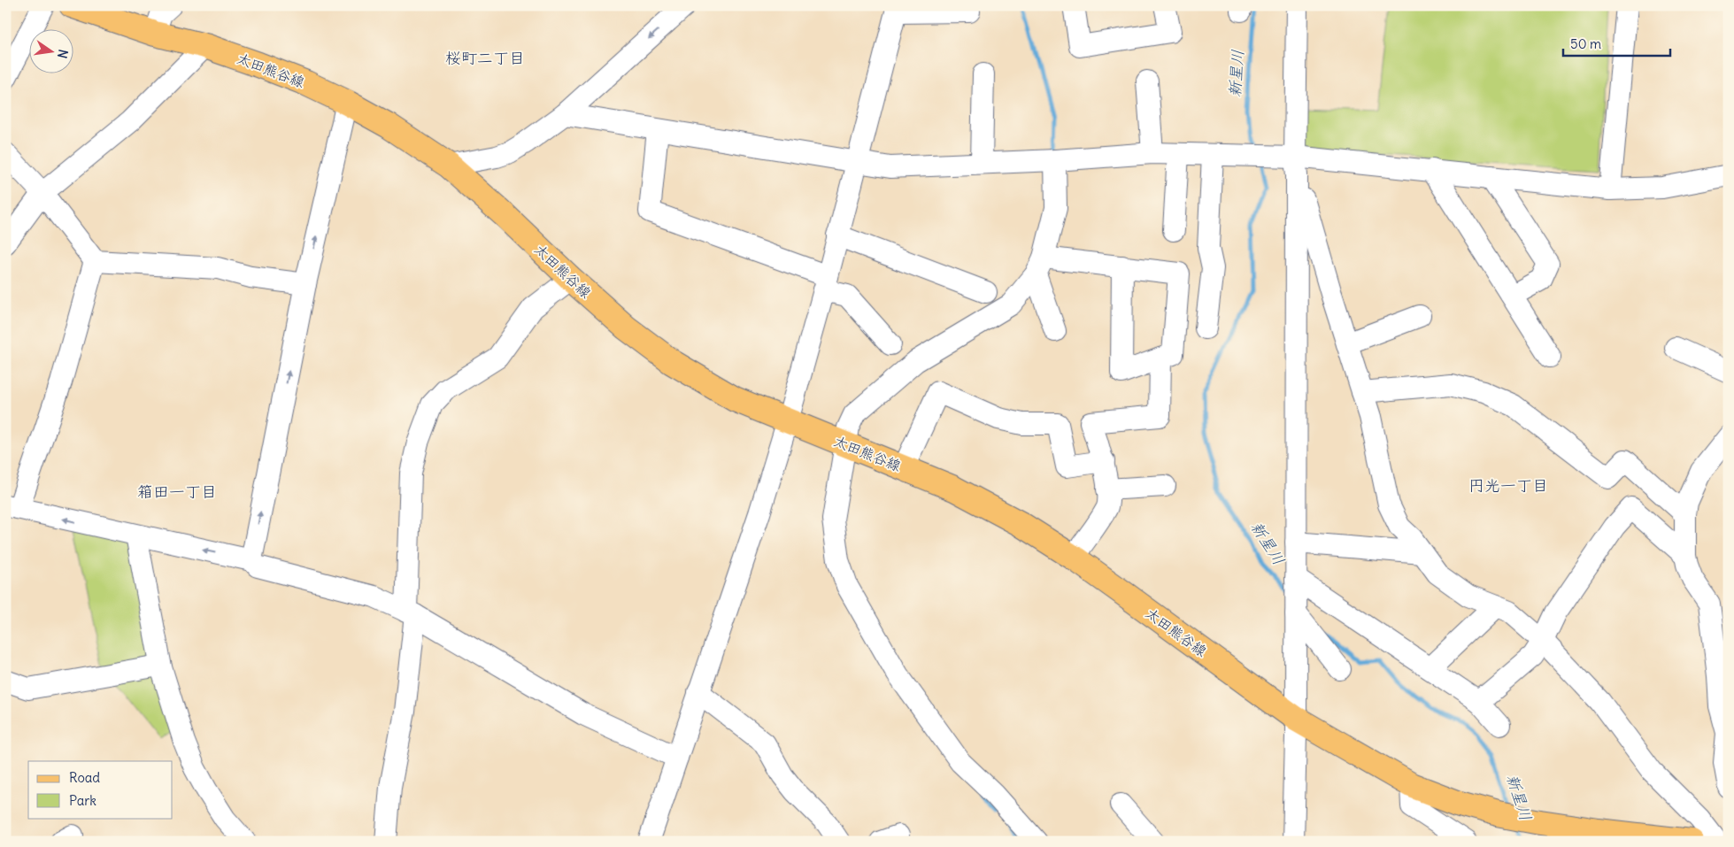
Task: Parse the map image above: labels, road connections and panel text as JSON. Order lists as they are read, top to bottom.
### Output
{
  "streets": {
    "main road": ["太田熊谷線"]
  },
  "districts": ["桜町二丁目", "円光一丁目", "箱田一丁目"],
  "water": ["新星川"],
  "legend": ["Road", "Park"],
  "scale_bar": "50 m",
  "north": "right"
}
